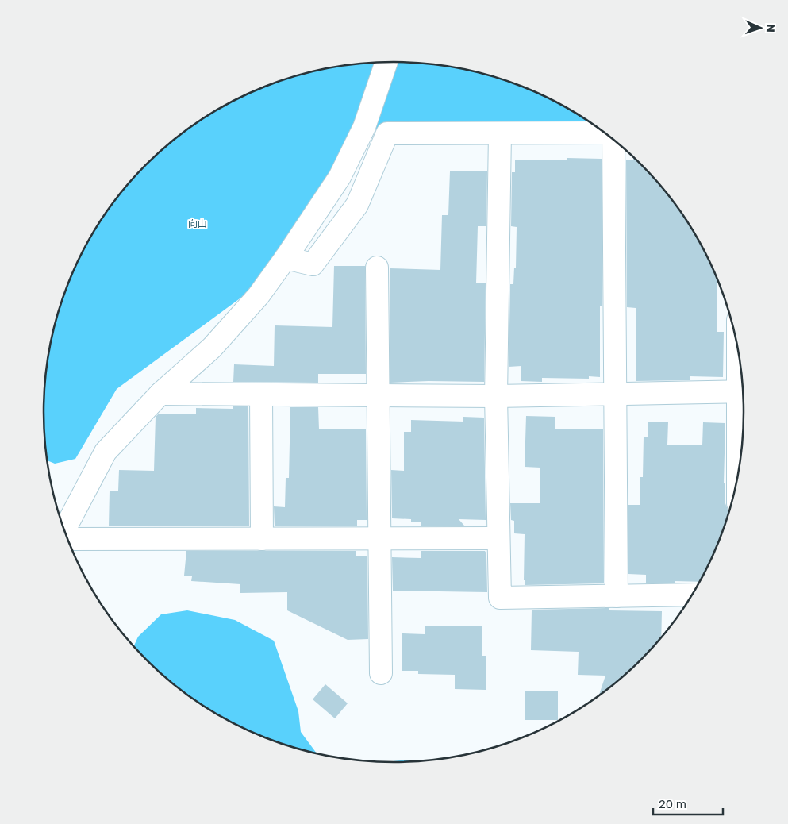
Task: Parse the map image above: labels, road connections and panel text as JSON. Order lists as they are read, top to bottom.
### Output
{
  "parks": ["向山"],
  "scale_bar": "20 m",
  "north": "right"
}
